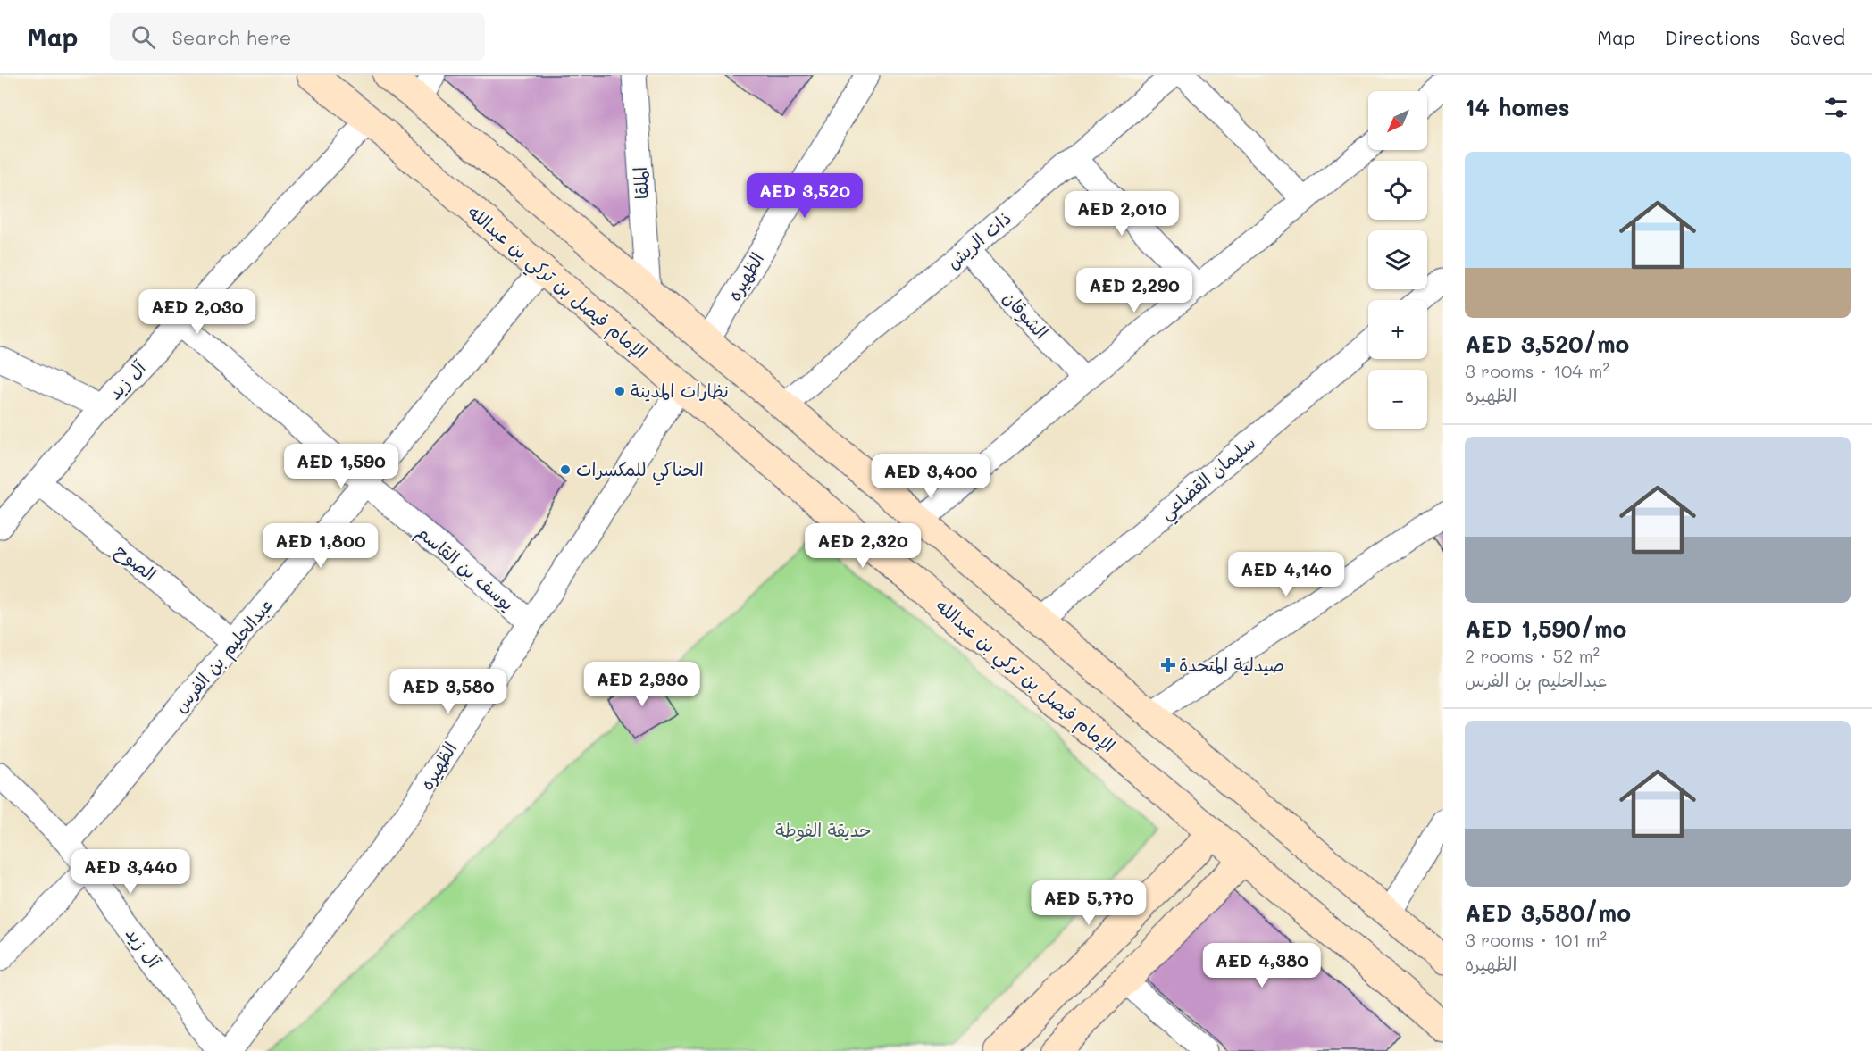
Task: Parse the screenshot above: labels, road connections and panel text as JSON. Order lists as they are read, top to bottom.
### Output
{
  "streets": {
    "main road": ["الإمام فيصل بن تركي بن عبدالله"],
    "street": [
      "الملقا",
      "ذات الريش",
      "الظهيره",
      "الشوقان",
      "آل زيد",
      "سليمان القضاعي",
      "الصوح",
      "يوسف بن القاسم",
      "عبدالحليم بن الفرس"
    ]
  },
  "crossings": [
    ["ذات الريش", "الشوقان"],
    ["الظهيره", "الإمام فيصل بن تركي بن عبدالله"],
    ["الظهيره", "يوسف بن القاسم"],
    ["الإمام فيصل بن تركي بن عبدالله", "آل زيد"],
    ["الإمام فيصل بن تركي بن عبدالله", "عبدالحليم بن الفرس"],
    ["آل زيد", "الصوح"],
    ["آل زيد", "يوسف بن القاسم"],
    ["آل زيد", "عبدالحليم بن الفرس"],
    ["الصوح", "عبدالحليم بن الفرس"],
    ["يوسف بن القاسم", "عبدالحليم بن الفرس"]
  ],
  "parks": ["حديقة الفوطة"],
  "places": {
    "other": ["نظارات المدينة", "الحناكي للمكسرات"],
    "health": ["صيدلية المتحدة"]
  },
  "north": "bottom left",
  "page": {
    "header": "Map",
    "search": "Search here",
    "nav": ["Map", "Directions", "Saved"],
    "heading": "14 homes",
    "map_buttons": ["+", "−"],
    "list": [
      {
        "name": "AED 3,520/mo",
        "note": "3 rooms · 104 m² · الظهيره"
      },
      {
        "name": "AED 1,590/mo",
        "note": "2 rooms · 52 m² · عبدالحليم بن الفرس"
      },
      {
        "name": "AED 3,580/mo",
        "note": "3 rooms · 101 m² · الظهيره"
      }
    ],
    "price": [
      "AED 3,520",
      "AED 2,010",
      "AED 2,290",
      "AED 2,030",
      "AED 1,590",
      "AED 3,400",
      "AED 1,800",
      "AED 2,320",
      "AED 4,140",
      "AED 2,930",
      "AED 3,580",
      "AED 3,440",
      "AED 5,770",
      "AED 4,380"
    ]
  }
}
